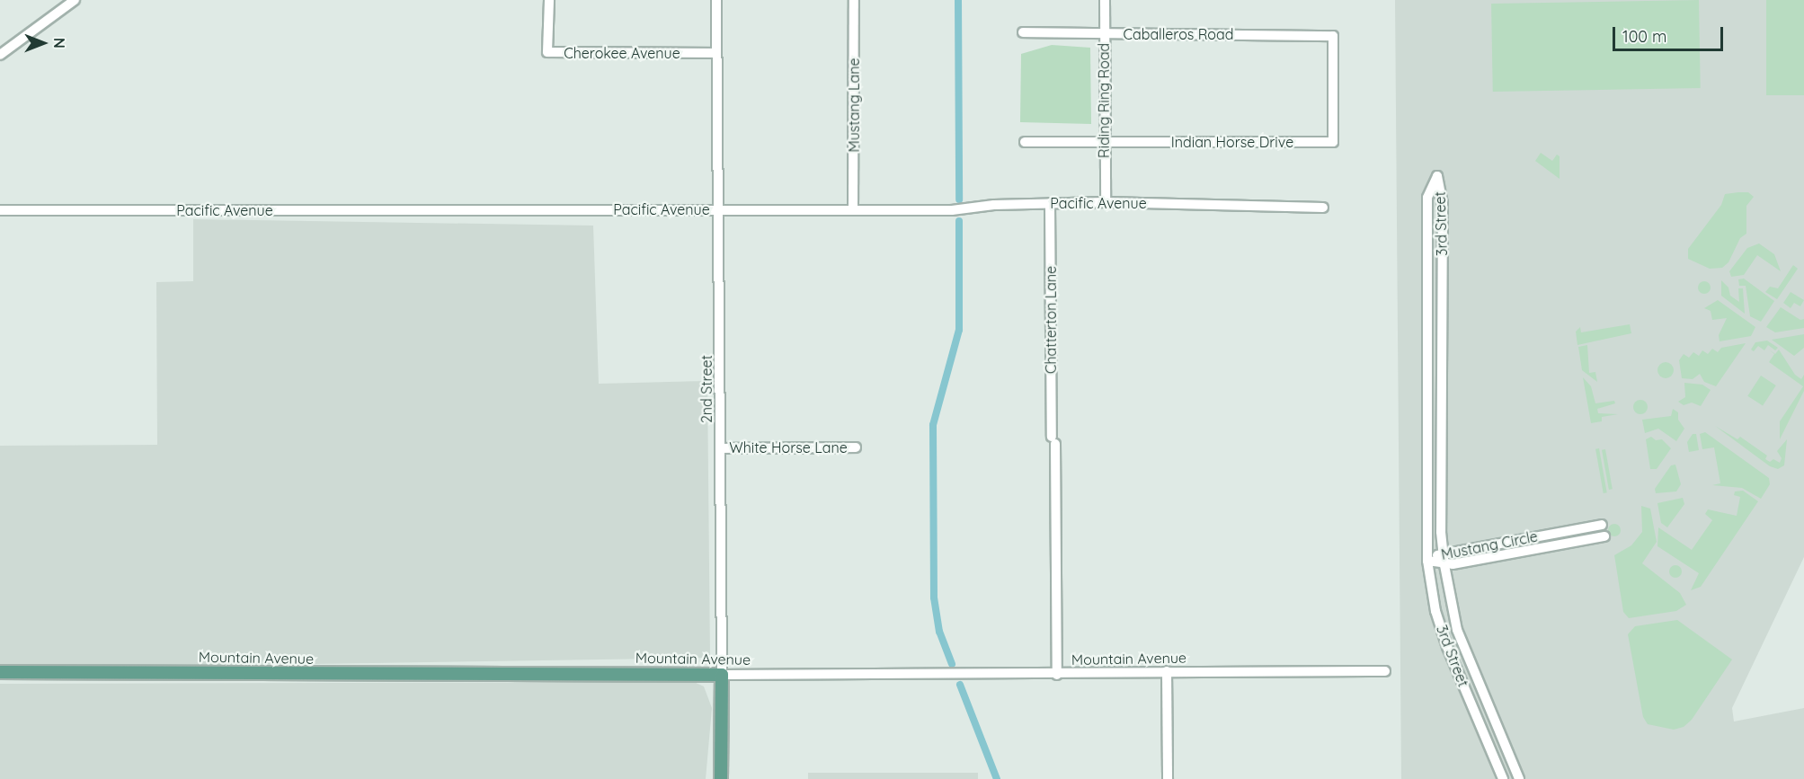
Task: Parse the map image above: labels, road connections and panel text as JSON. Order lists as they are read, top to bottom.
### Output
{
  "streets": {
    "main road": ["2nd Street", "Mountain Avenue"],
    "street": [
      "Caballeros Road",
      "Cherokee Avenue",
      "Riding Ring Road",
      "Mustang Lane",
      "Indian Horse Drive",
      "Pacific Avenue",
      "3rd Street",
      "Chatterton Lane",
      "White Horse Lane",
      "Mustang Circle"
    ]
  },
  "crossings": [
    ["Caballeros Road", "Riding Ring Road"],
    ["Caballeros Road", "Indian Horse Drive"],
    ["Cherokee Avenue", "2nd Street"],
    ["Riding Ring Road", "Indian Horse Drive"],
    ["Riding Ring Road", "Pacific Avenue"],
    ["Mustang Lane", "Pacific Avenue"],
    ["Pacific Avenue", "Chatterton Lane"],
    ["Pacific Avenue", "2nd Street"],
    ["3rd Street", "Mustang Circle"],
    ["Chatterton Lane", "Mountain Avenue"],
    ["2nd Street", "White Horse Lane"],
    ["2nd Street", "Mountain Avenue"]
  ],
  "scale_bar": "100 m",
  "north": "right"
}
